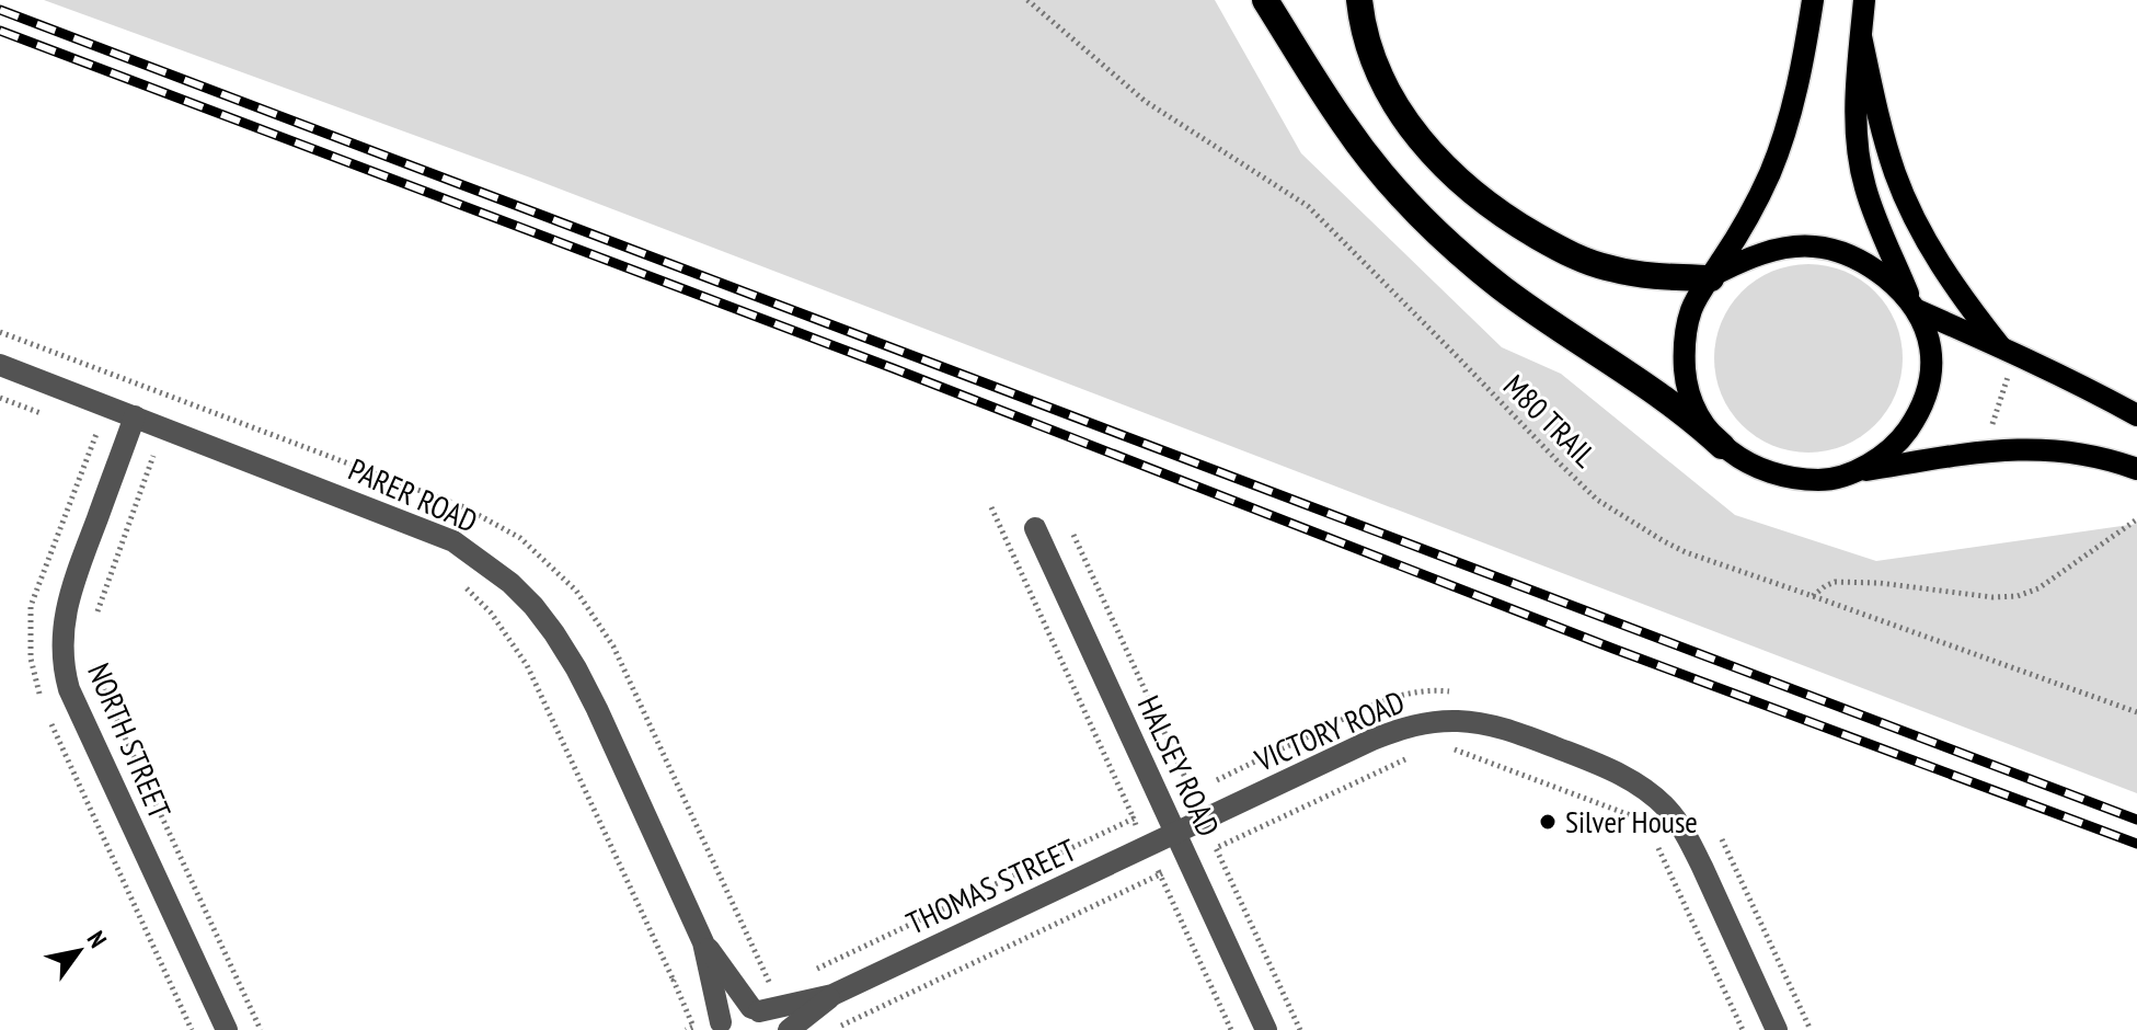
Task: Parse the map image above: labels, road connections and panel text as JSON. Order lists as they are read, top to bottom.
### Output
{
  "streets": {
    "street": [
      "PARER ROAD",
      "VICTORY ROAD",
      "NORTH STREET",
      "HALSEY ROAD",
      "THOMAS STREET"
    ],
    "path": ["M80 TRAIL"]
  },
  "crossings": [
    ["PARER ROAD", "NORTH STREET"],
    ["PARER ROAD", "THOMAS STREET"],
    ["VICTORY ROAD", "HALSEY ROAD"],
    ["VICTORY ROAD", "THOMAS STREET"],
    ["HALSEY ROAD", "THOMAS STREET"]
  ],
  "places": ["Silver House"],
  "north": "top right"
}
